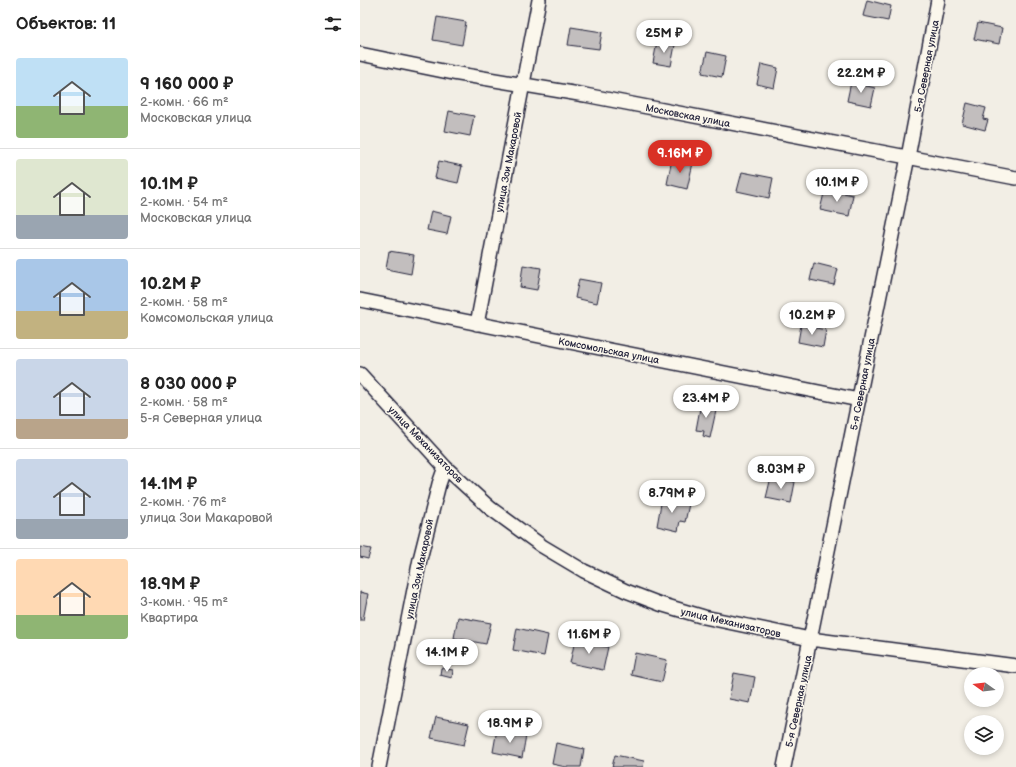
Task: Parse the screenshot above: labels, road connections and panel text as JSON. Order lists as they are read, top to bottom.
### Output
{
  "streets": {
    "street": [
      "5-я Северная улица",
      "Московская улица",
      "улица Зои Макаровой",
      "Комсомольская улица",
      "улица Механизаторов"
    ]
  },
  "crossings": [
    ["5-я Северная улица", "Московская улица"],
    ["5-я Северная улица", "Комсомольская улица"],
    ["5-я Северная улица", "улица Механизаторов"],
    ["Московская улица", "улица Зои Макаровой"],
    ["улица Зои Макаровой", "Комсомольская улица"],
    ["улица Зои Макаровой", "улица Механизаторов"]
  ],
  "north": "left",
  "page": {
    "heading": "Объектов: 11",
    "price": [
      "25M ₽",
      "22.2M ₽",
      "9.16M ₽",
      "10.1M ₽",
      "10.2M ₽",
      "23.4M ₽",
      "8.03M ₽",
      "8.79M ₽",
      "11.6M ₽",
      "14.1M ₽",
      "18.9M ₽"
    ],
    "list": [
      {
        "name": "9 160 000 ₽",
        "note": "2-комн. · 66 m² · Московская улица"
      },
      {
        "name": "10.1M ₽",
        "note": "2-комн. · 54 m² · Московская улица"
      },
      {
        "name": "10.2M ₽",
        "note": "2-комн. · 58 m² · Комсомольская улица"
      },
      {
        "name": "8 030 000 ₽",
        "note": "2-комн. · 58 m² · 5-я Северная улица"
      },
      {
        "name": "14.1M ₽",
        "note": "2-комн. · 76 m² · улица Зои Макаровой"
      },
      {
        "name": "18.9M ₽",
        "note": "3-комн. · 95 m² · Квартира"
      }
    ]
  }
}
